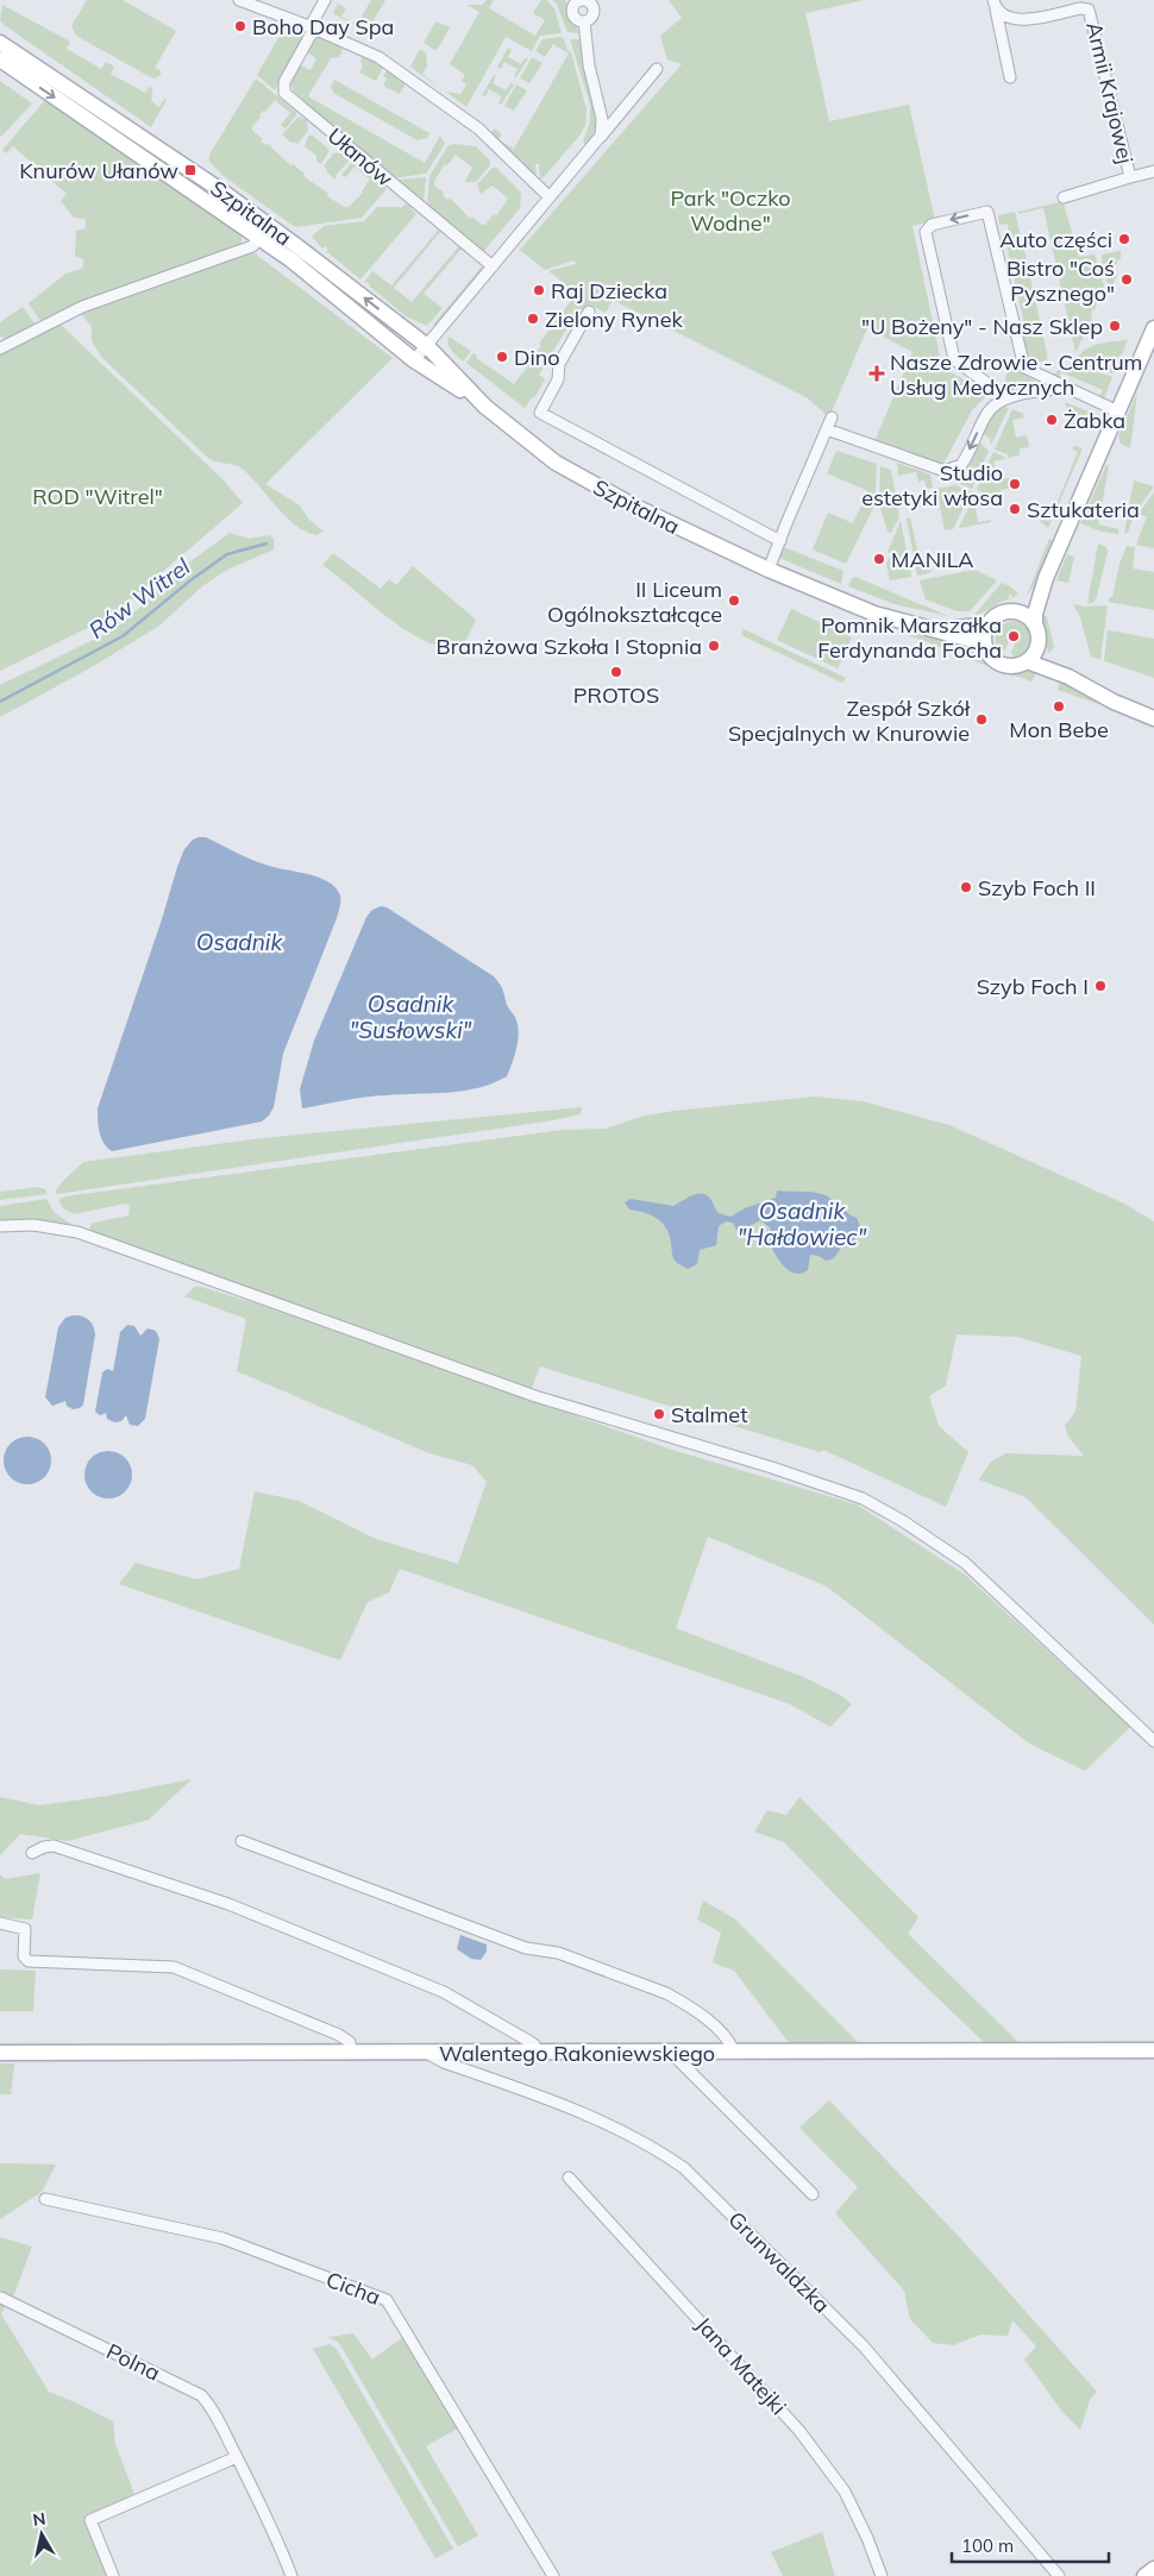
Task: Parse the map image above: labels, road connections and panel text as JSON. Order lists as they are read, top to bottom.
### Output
{
  "streets": {
    "street": [
      "Armii Krajowej",
      "Ułanów",
      "Szpitalna",
      "Walentego Rakoniewskiego",
      "Grunwaldzka",
      "Cicha",
      "Polna",
      "Jana Matejki"
    ]
  },
  "crossings": [
    ["Walentego Rakoniewskiego", "Grunwaldzka"]
  ],
  "water": [
    "Rów Witrel",
    "Osadnik",
    "Osadnik \"Susłowski\"",
    "Osadnik \"Hałdowiec\""
  ],
  "parks": ["Park \"Oczko Wodne\"", "ROD \"Witrel\""],
  "places": {
    "other": [
      "Boho Day Spa",
      "Auto części",
      "Bistro \"Coś Pysznego\"",
      "Raj Dziecka",
      "Zielony Rynek",
      "\"U Bożeny\" - Nasz Sklep",
      "Dino",
      "Żabka",
      "Studio estetyki włosa",
      "Sztukateria",
      "MANILA",
      "II Liceum Ogólnokształcące",
      "Pomnik Marszałka Ferdynanda Focha",
      "Branżowa Szkoła I Stopnia",
      "PROTOS",
      "Mon Bebe",
      "Zespół Szkół Specjalnych w Knurowie",
      "Szyb Foch II",
      "Szyb Foch I",
      "Stalmet"
    ],
    "transit": ["Knurów Ułanów"],
    "health": ["Nasze Zdrowie - Centrum Usług Medycznych"]
  },
  "scale_bar": "100 m",
  "north": "top"
}
